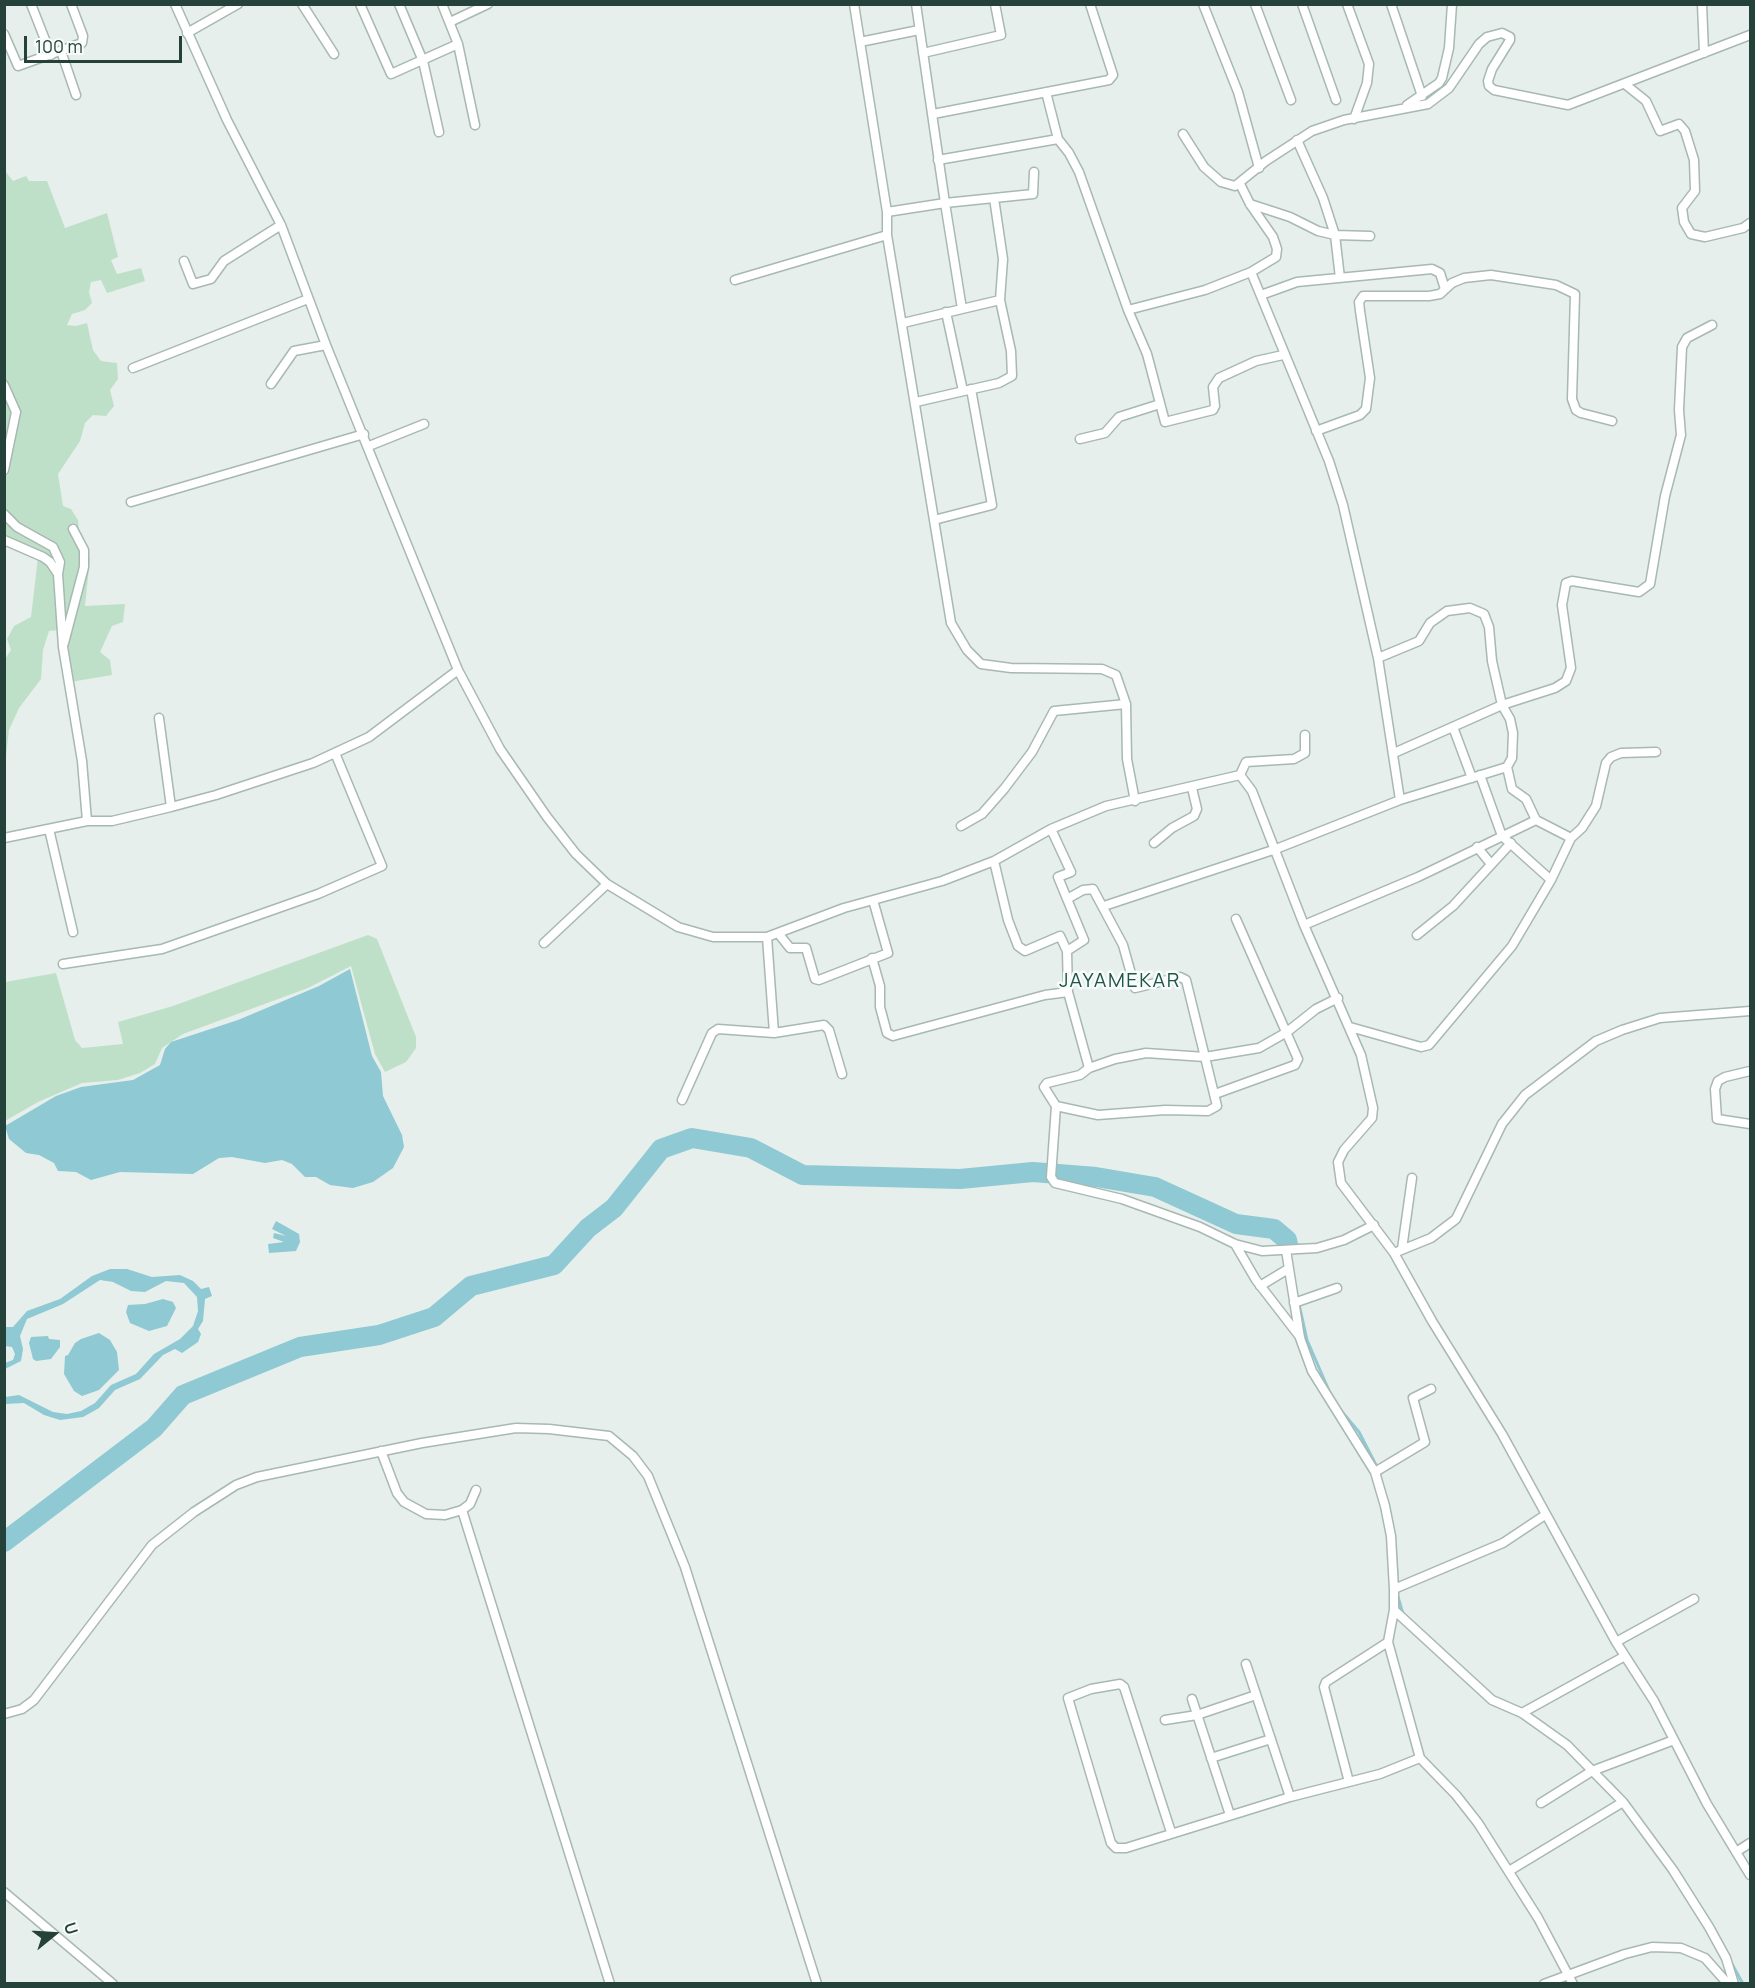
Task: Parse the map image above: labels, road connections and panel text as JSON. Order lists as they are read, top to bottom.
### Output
{
  "districts": ["JAYAMEKAR"],
  "scale_bar": "100 m",
  "north": "right"
}
